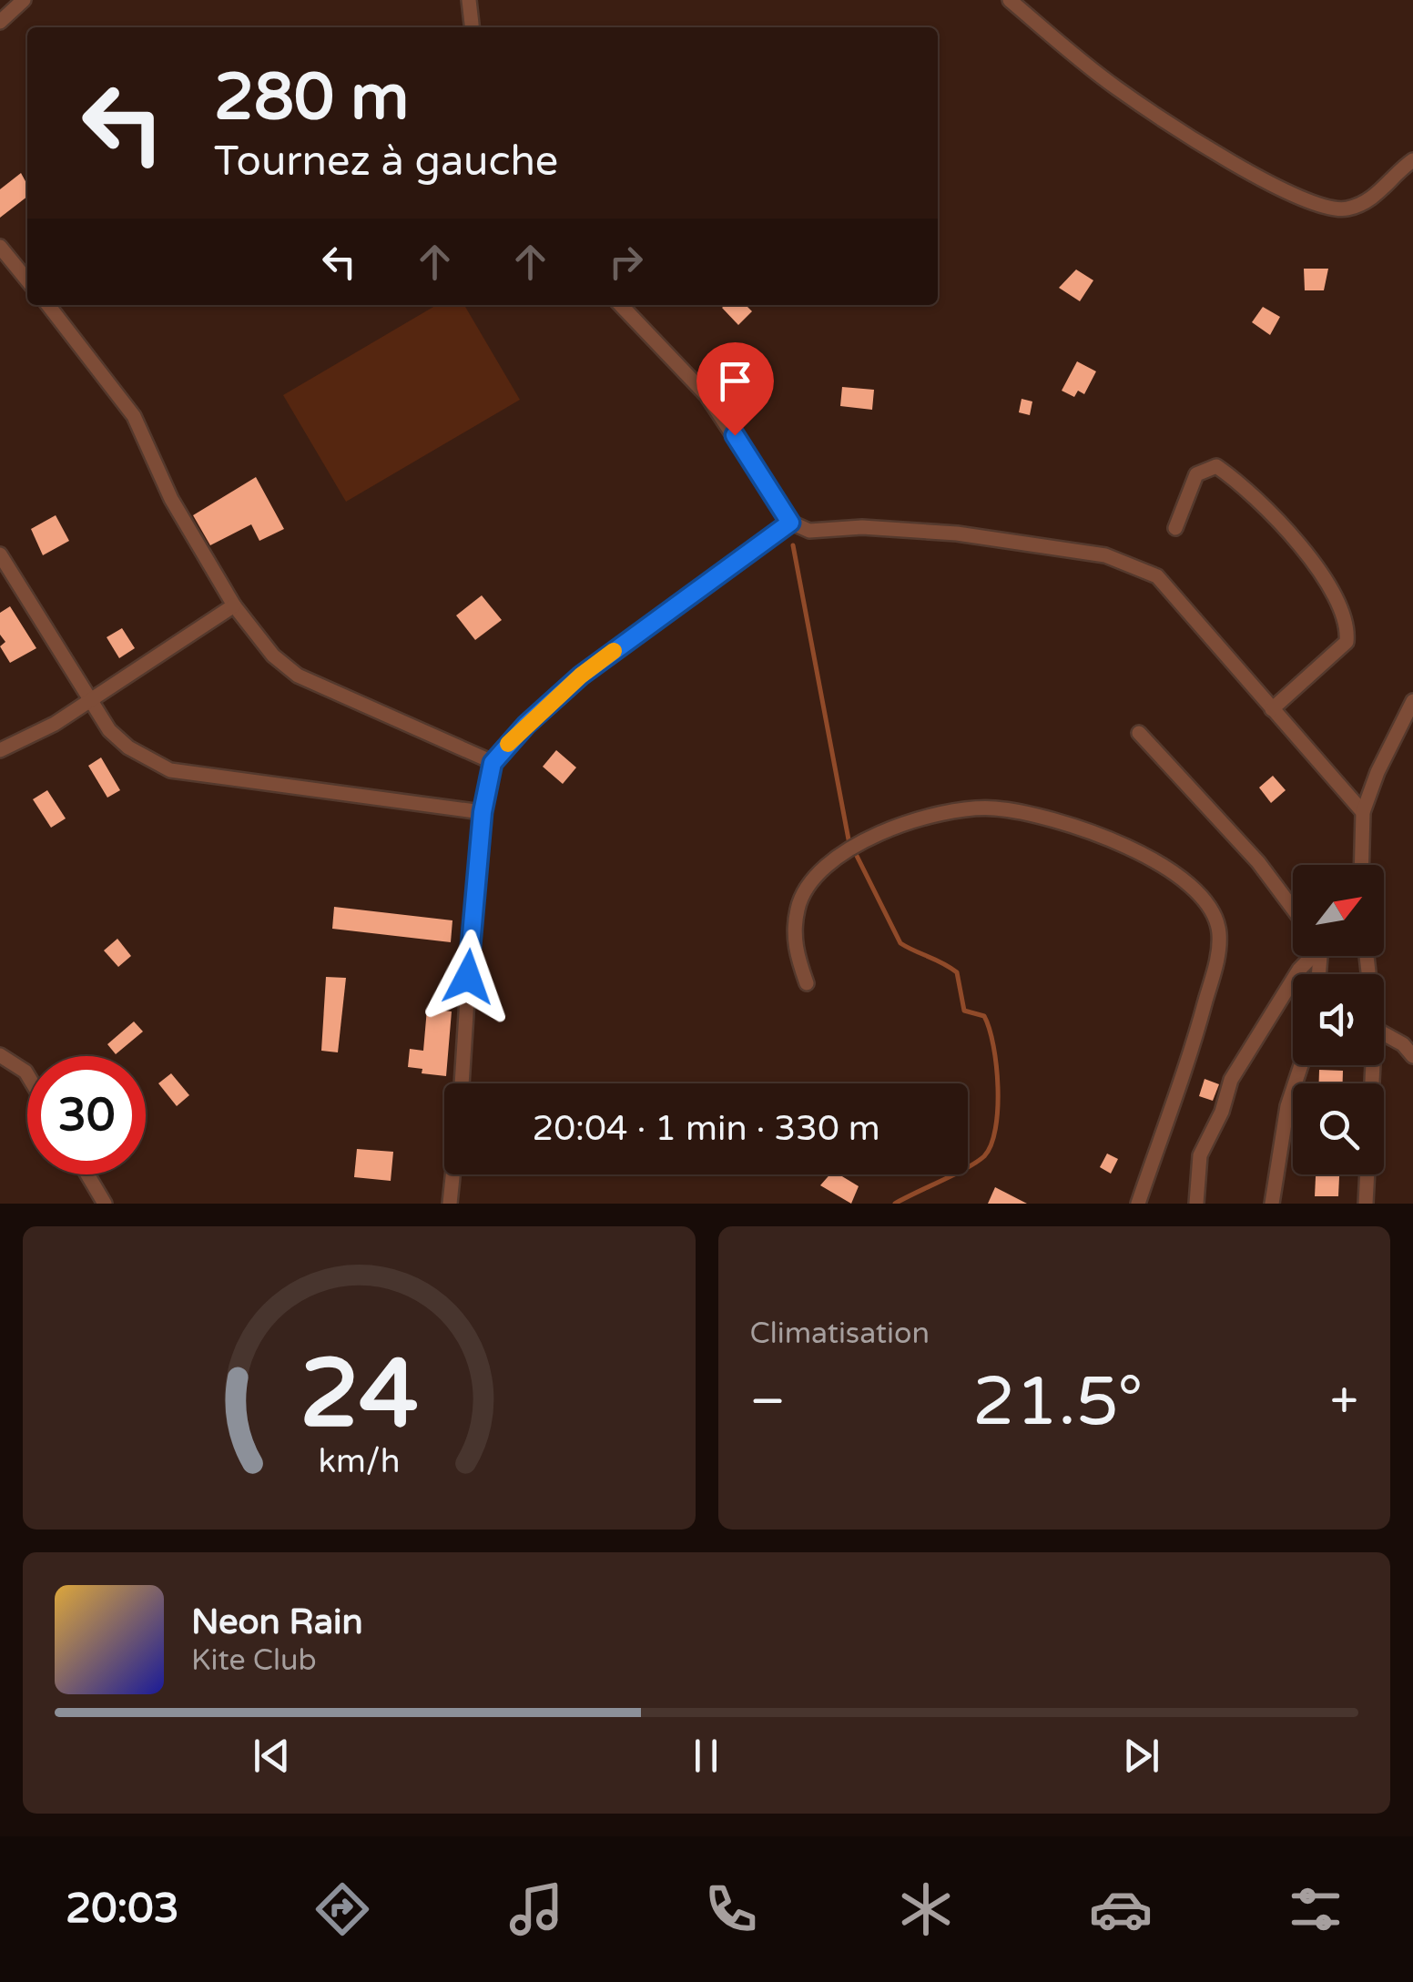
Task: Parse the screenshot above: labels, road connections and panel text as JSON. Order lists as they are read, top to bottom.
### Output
{
  "north": "top right",
  "page": {
    "turn": ["280 m", "Tournez à gauche"],
    "limit": "30",
    "trip": "20:04 · 1 min · 330 m",
    "tile": "Climatisation",
    "heat": ["−", "21.5°", "+"],
    "song": ["Neon Rain", "Kite Club"],
    "tabs": "20:03",
    "gauge": ["24", "km/h"]
  }
}
